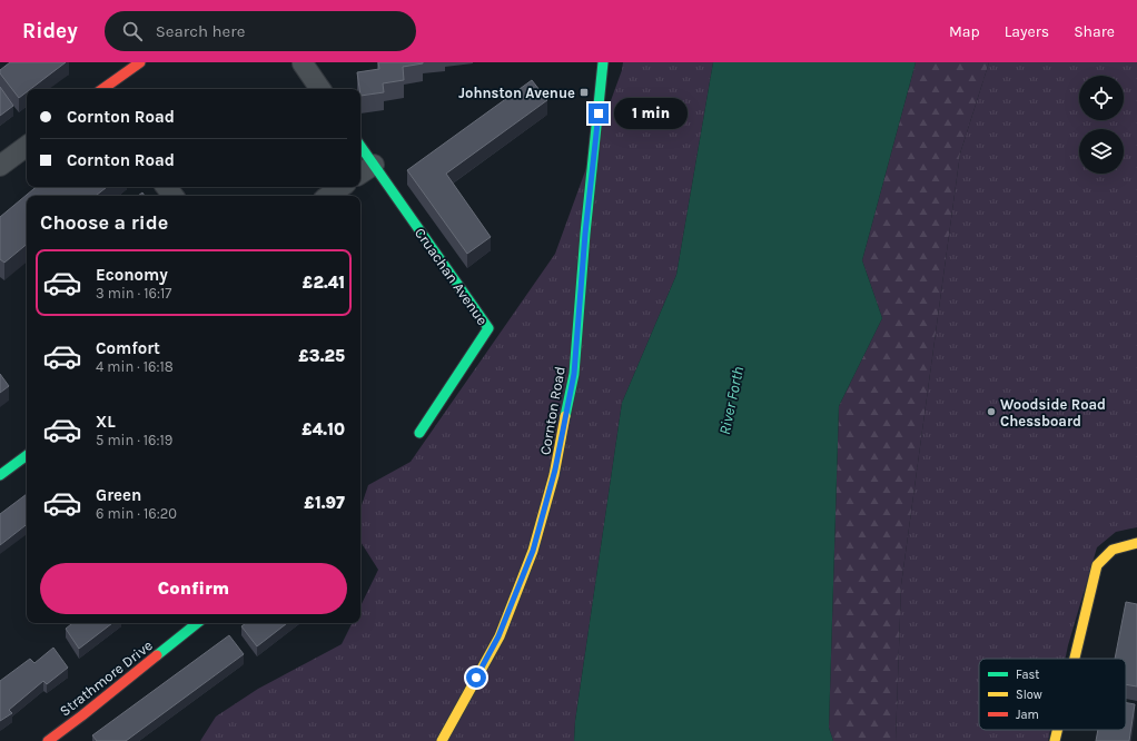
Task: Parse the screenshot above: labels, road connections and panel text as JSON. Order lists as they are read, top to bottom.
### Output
{
  "streets": {
    "street": ["Cruachan Avenue", "Cornton Road", "Strathmore Drive"]
  },
  "water": ["River Forth"],
  "places": {
    "transit": ["Johnston Avenue"],
    "other": ["Woodside Road Chessboard"]
  },
  "legend": ["Fast", "Slow", "Jam"],
  "page": {
    "header": "Ridey",
    "search": "Search here",
    "nav": ["Map", "Layers", "Share"],
    "banner": ["Cornton Road", "Cornton Road"],
    "bubble": "1 min",
    "heading": "Choose a ride",
    "list": [
      {
        "name": "Economy",
        "note": "3 min · 16:17",
        "value": "£2.41"
      },
      {
        "name": "Comfort",
        "note": "4 min · 16:18",
        "value": "£3.25"
      },
      {
        "name": "XL",
        "note": "5 min · 16:19",
        "value": "£4.10"
      },
      {
        "name": "Green",
        "note": "6 min · 16:20",
        "value": "£1.97"
      }
    ],
    "buttons": "Confirm"
  }
}
